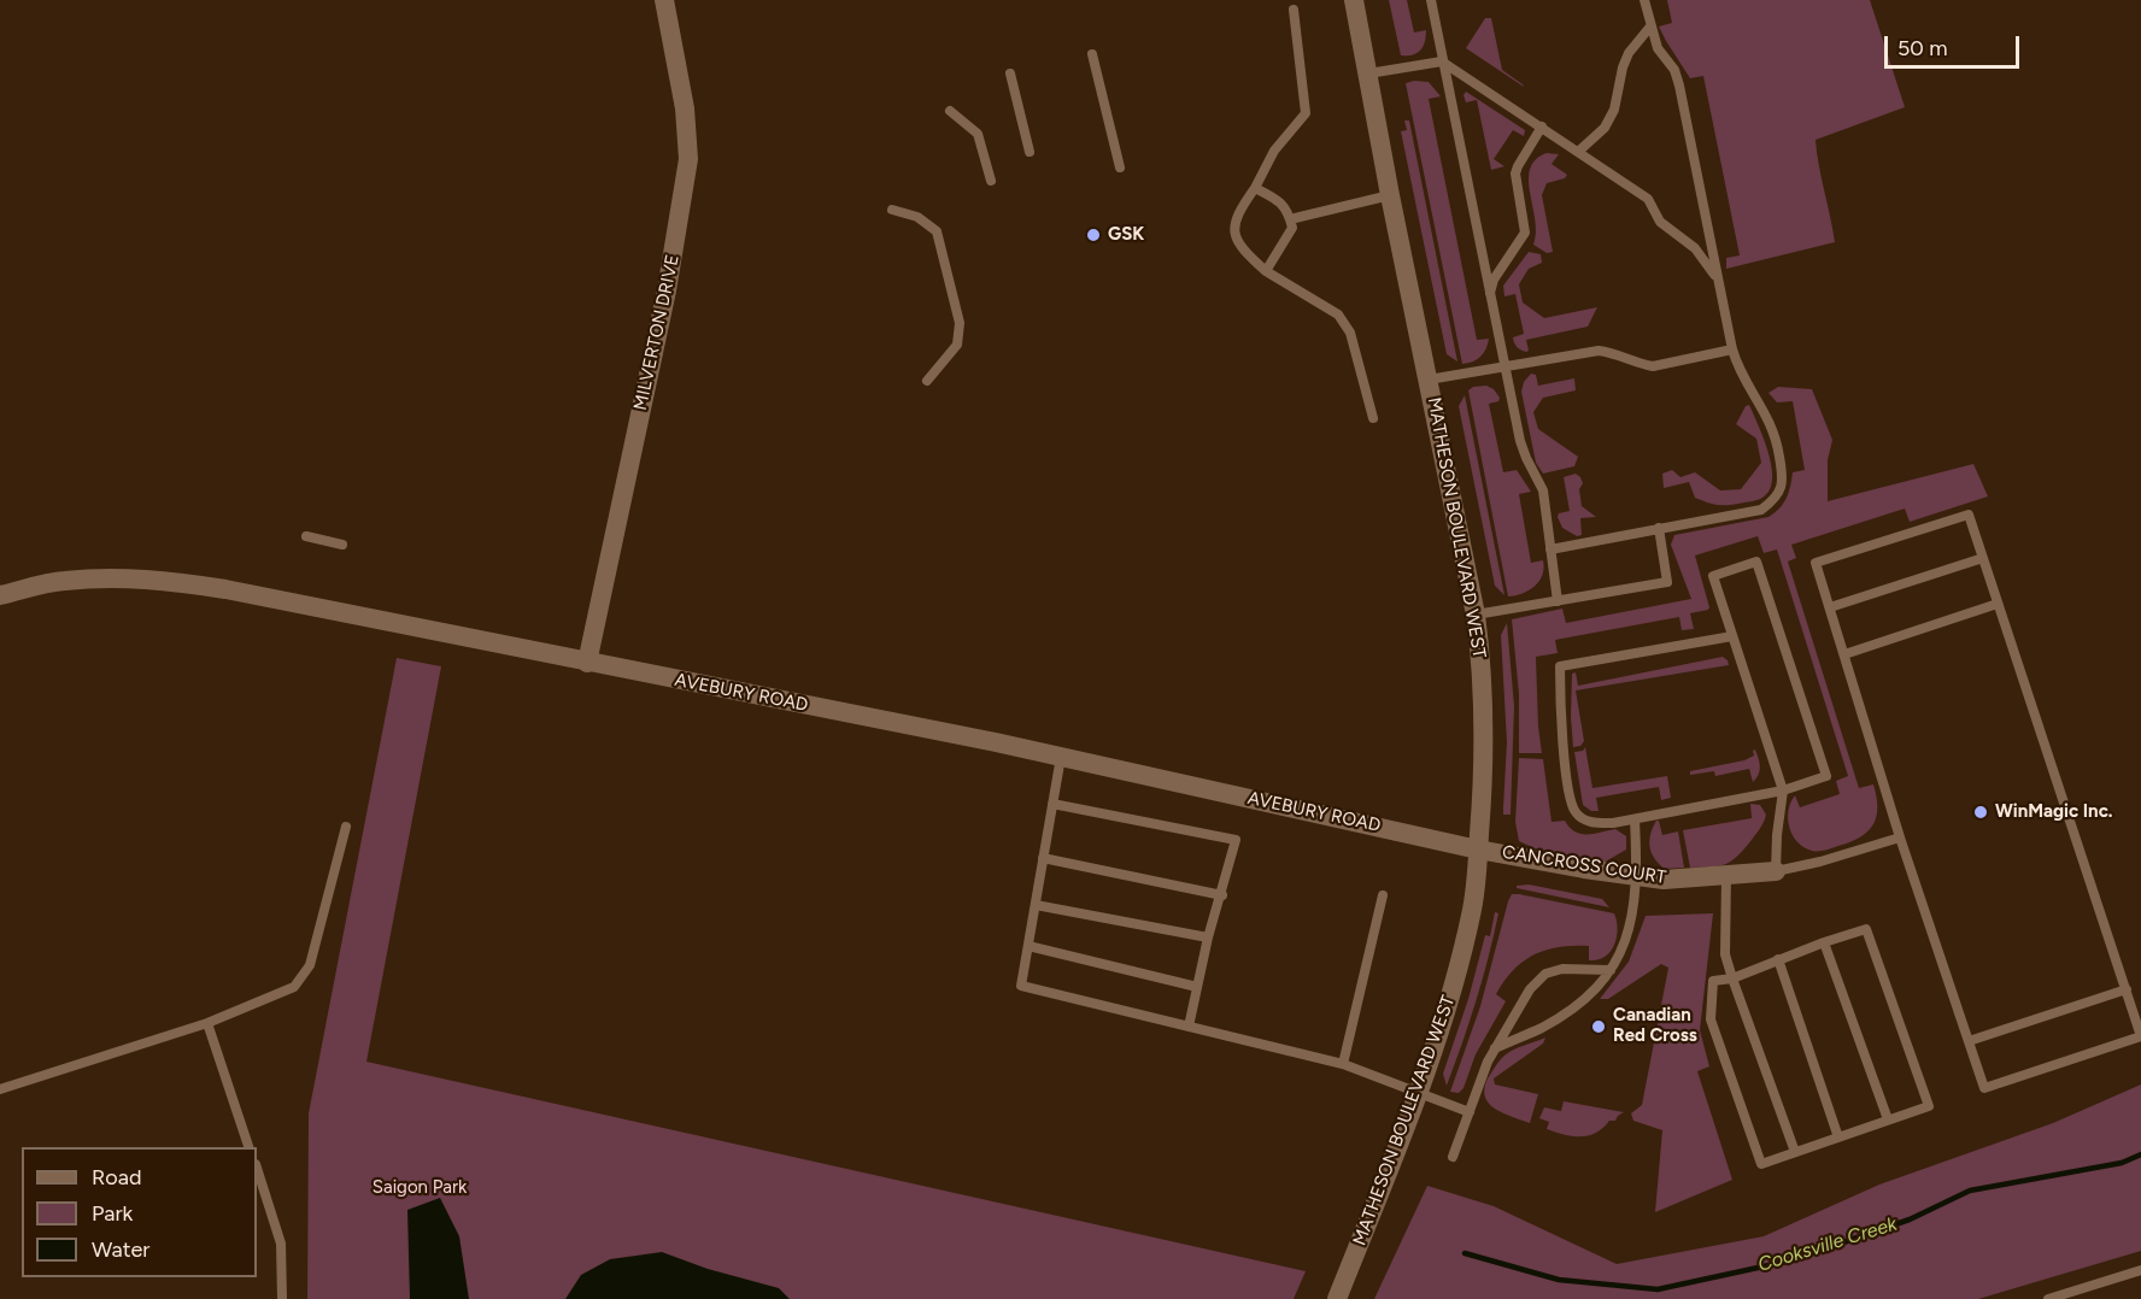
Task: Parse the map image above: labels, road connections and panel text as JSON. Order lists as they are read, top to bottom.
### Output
{
  "streets": {
    "street": [
      "MILVERTON DRIVE",
      "MATHESON BOULEVARD WEST",
      "AVEBURY ROAD",
      "CANCROSS COURT"
    ]
  },
  "crossings": [
    ["MILVERTON DRIVE", "AVEBURY ROAD"],
    ["MATHESON BOULEVARD WEST", "AVEBURY ROAD"],
    ["MATHESON BOULEVARD WEST", "CANCROSS COURT"],
    ["AVEBURY ROAD", "CANCROSS COURT"]
  ],
  "water": ["Cooksville Creek"],
  "parks": ["Saigon Park"],
  "places": ["GSK", "WinMagic Inc.", "Canadian Red Cross"],
  "legend": ["Road", "Park", "Water"],
  "scale_bar": "50 m"
}
